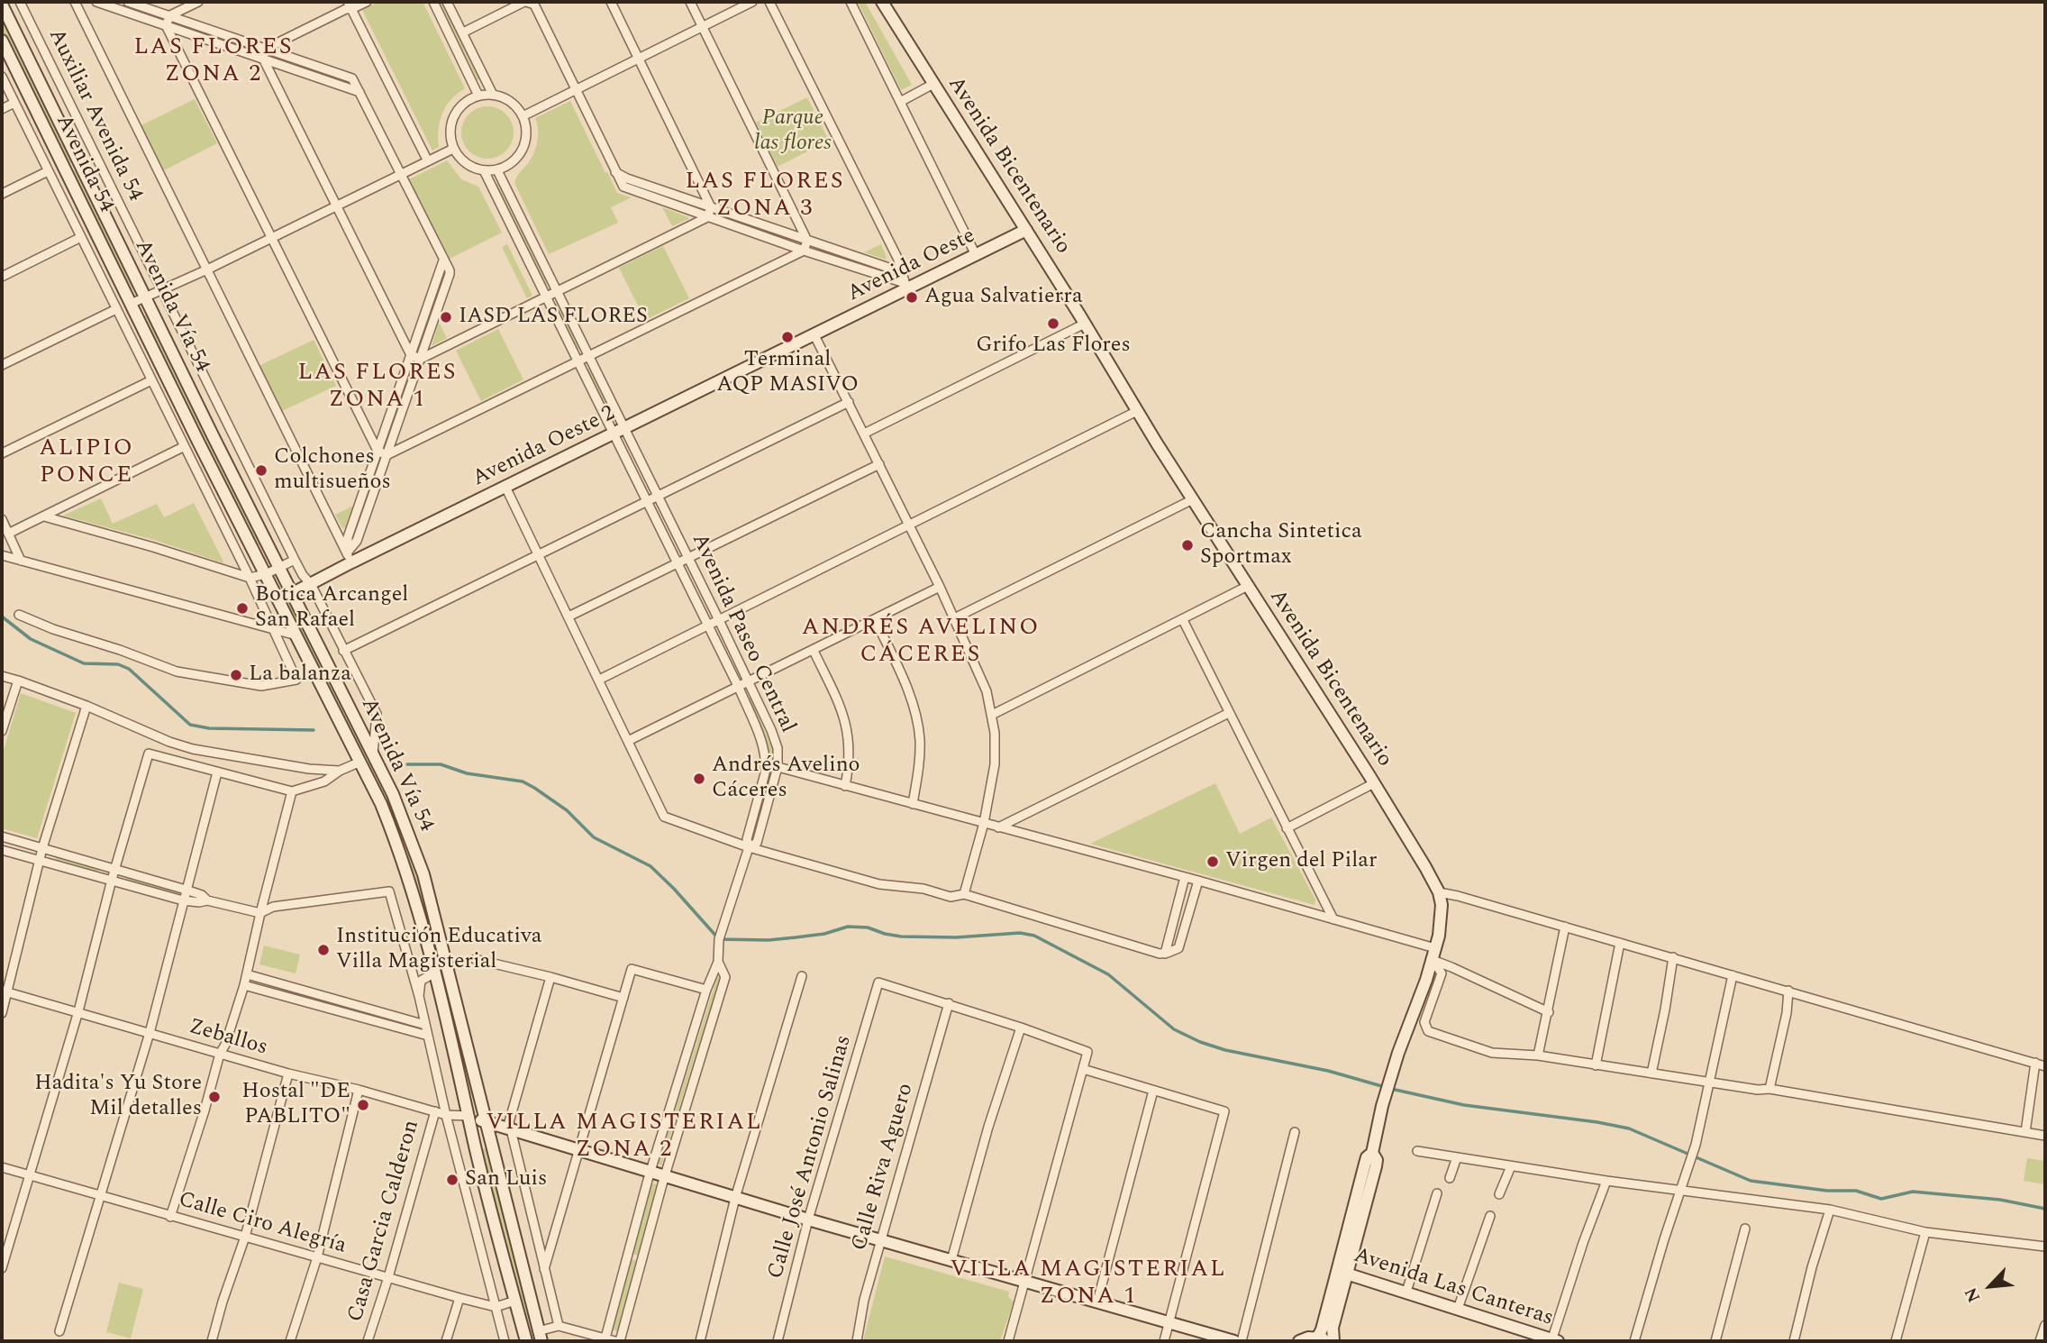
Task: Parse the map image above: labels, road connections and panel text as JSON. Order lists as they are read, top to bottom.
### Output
{
  "streets": {
    "main road": [
      "Avenida 54",
      "Avenida Bicentenario",
      "Avenida Oeste",
      "Avenida Vía 54",
      "Avenida Oeste 2",
      "Avenida Las Canteras"
    ],
    "street": [
      "Auxiliar Avenida 54",
      "Avenida Paseo Central",
      "Zeballos",
      "Calle José Antonio Salinas",
      "Calle Riva Aguero",
      "Casa Garcia Calderon",
      "Calle Ciro Alegría"
    ]
  },
  "crossings": [
    ["Auxiliar Avenida 54", "Avenida Vía 54"],
    ["Auxiliar Avenida 54", "Avenida Oeste 2"],
    ["Avenida 54", "Avenida Vía 54"],
    ["Avenida Bicentenario", "Avenida Oeste"],
    ["Avenida Bicentenario", "Avenida Las Canteras"],
    ["Avenida Oeste", "Avenida Oeste 2"],
    ["Avenida Vía 54", "Avenida Oeste 2"],
    ["Avenida Vía 54", "Zeballos"],
    ["Avenida Oeste 2", "Avenida Paseo Central"],
    ["Zeballos", "Casa Garcia Calderon"],
    ["Calle José Antonio Salinas", "Calle Riva Aguero"],
    ["Casa Garcia Calderon", "Calle Ciro Alegría"]
  ],
  "districts": [
    "LAS FLORES ZONA 2",
    "LAS FLORES ZONA 3",
    "LAS FLORES ZONA 1",
    "ALIPIO PONCE",
    "ANDRÉS AVELINO CÁCERES",
    "VILLA MAGISTERIAL ZONA 2",
    "VILLA MAGISTERIAL ZONA 1"
  ],
  "parks": ["Parque las flores"],
  "places": [
    "Agua Salvatierra",
    "IASD LAS FLORES",
    "Grifo Las Flores",
    "Terminal AQP MASIVO",
    "Colchones multisueños",
    "Cancha Sintetica Sportmax",
    "Botica Arcangel San Rafael",
    "La balanza",
    "Andrés Avelino Cáceres",
    "Virgen del Pilar",
    "Institución Educativa Villa Magisterial",
    "Hadita's Yu Store Mil detalles",
    "Hostal \"DE PABLITO\"",
    "San Luis"
  ],
  "north": "bottom left"
}
